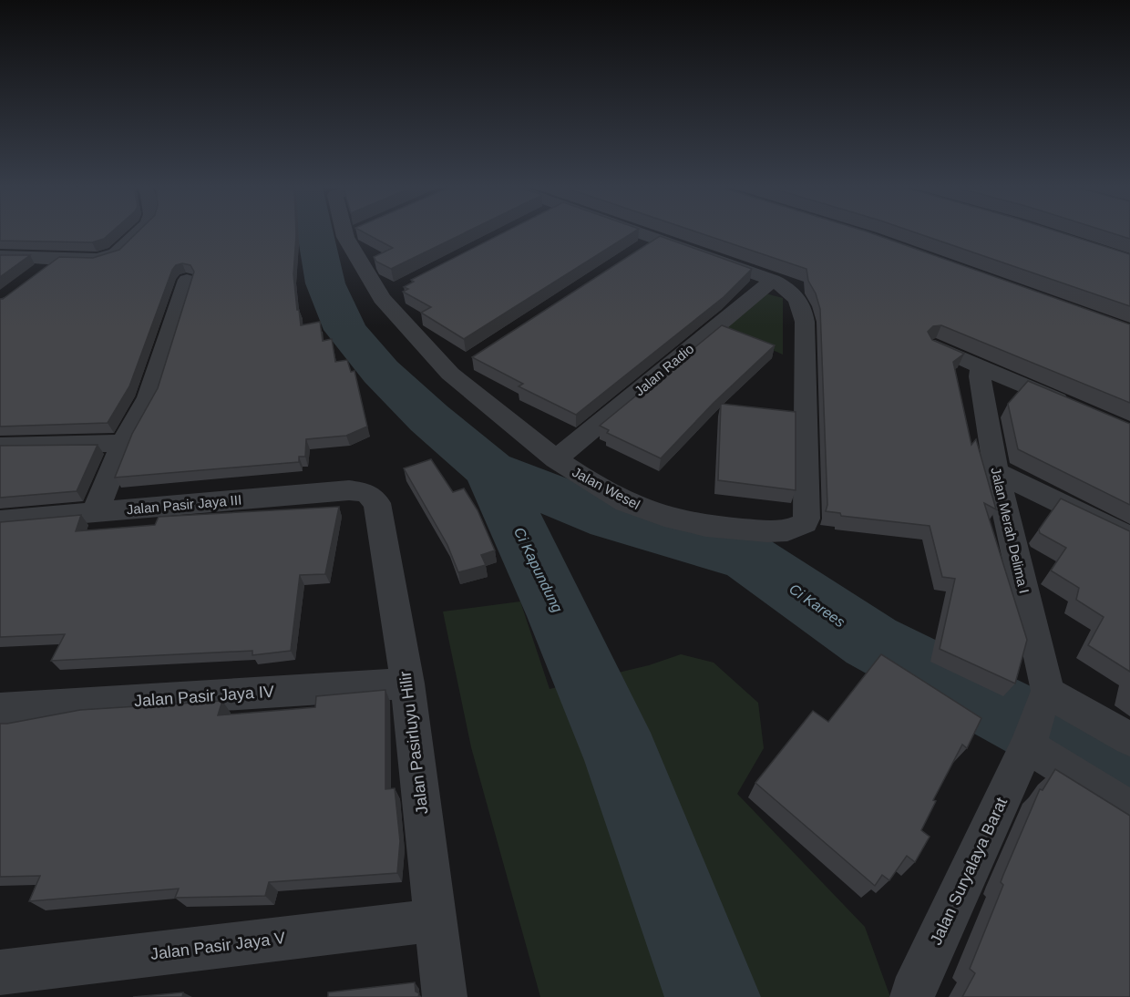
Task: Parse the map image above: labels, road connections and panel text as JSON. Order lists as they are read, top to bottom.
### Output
{
  "streets": {
    "street": [
      "Jalan Radio",
      "Jalan Wesel",
      "Jalan Pasir Jaya III",
      "Jalan Merah Delima I",
      "Jalan Pasir Jaya IV",
      "Jalan Pasirluyu Hilir",
      "Jalan Suryalaya Barat",
      "Jalan Pasir Jaya V"
    ]
  },
  "crossings": [
    ["Jalan Radio", "Jalan Wesel"],
    ["Jalan Pasir Jaya III", "Jalan Pasirluyu Hilir"],
    ["Jalan Merah Delima I", "Jalan Suryalaya Barat"],
    ["Jalan Pasir Jaya IV", "Jalan Pasirluyu Hilir"],
    ["Jalan Pasirluyu Hilir", "Jalan Pasir Jaya V"]
  ],
  "water": ["Ci Kapundung", "Ci Karees"]
}
